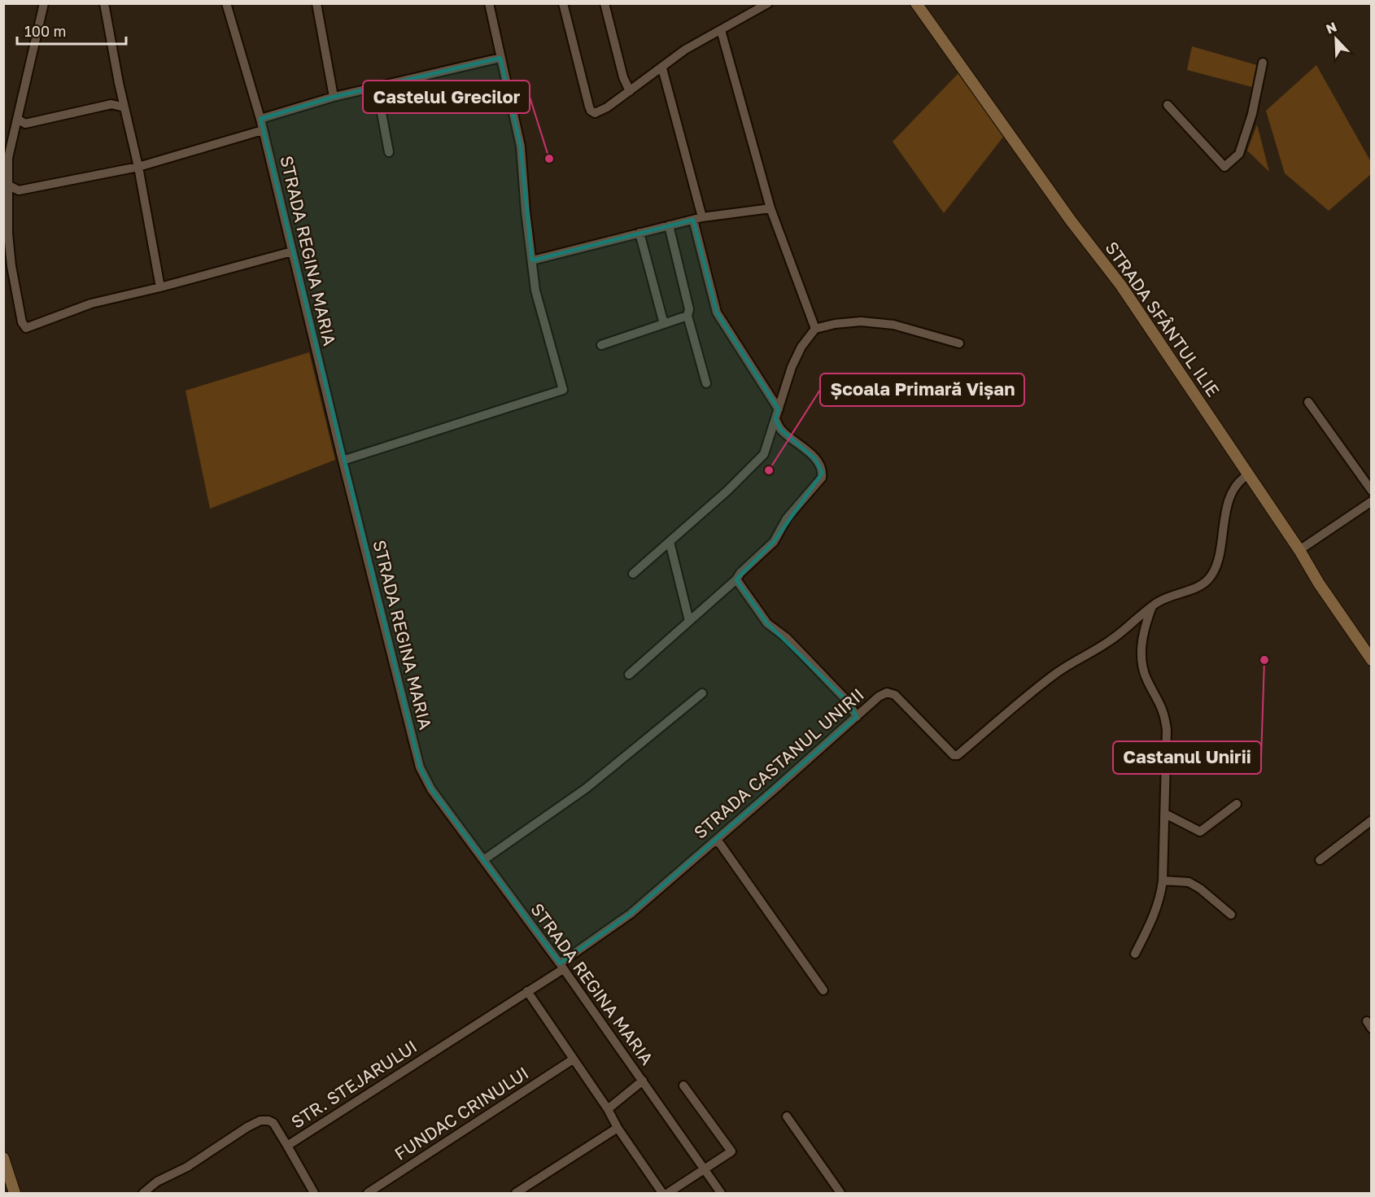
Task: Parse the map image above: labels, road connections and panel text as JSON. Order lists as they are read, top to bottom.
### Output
{
  "streets": {
    "street": [
      "STRADA REGINA MARIA",
      "STRADA SFÂNTUL ILIE",
      "STRADA CASTANUL UNIRII",
      "STR. STEJARULUI",
      "FUNDAC CRINULUI"
    ]
  },
  "crossings": [
    ["STRADA REGINA MARIA", "STRADA CASTANUL UNIRII"],
    ["STRADA REGINA MARIA", "STR. STEJARULUI"],
    ["STRADA SFÂNTUL ILIE", "STRADA CASTANUL UNIRII"],
    ["STRADA CASTANUL UNIRII", "STR. STEJARULUI"]
  ],
  "places": ["Castelul Grecilor", "Școala Primară Vișan", "Castanul Unirii"],
  "scale_bar": "100 m",
  "north": "top left"
}
